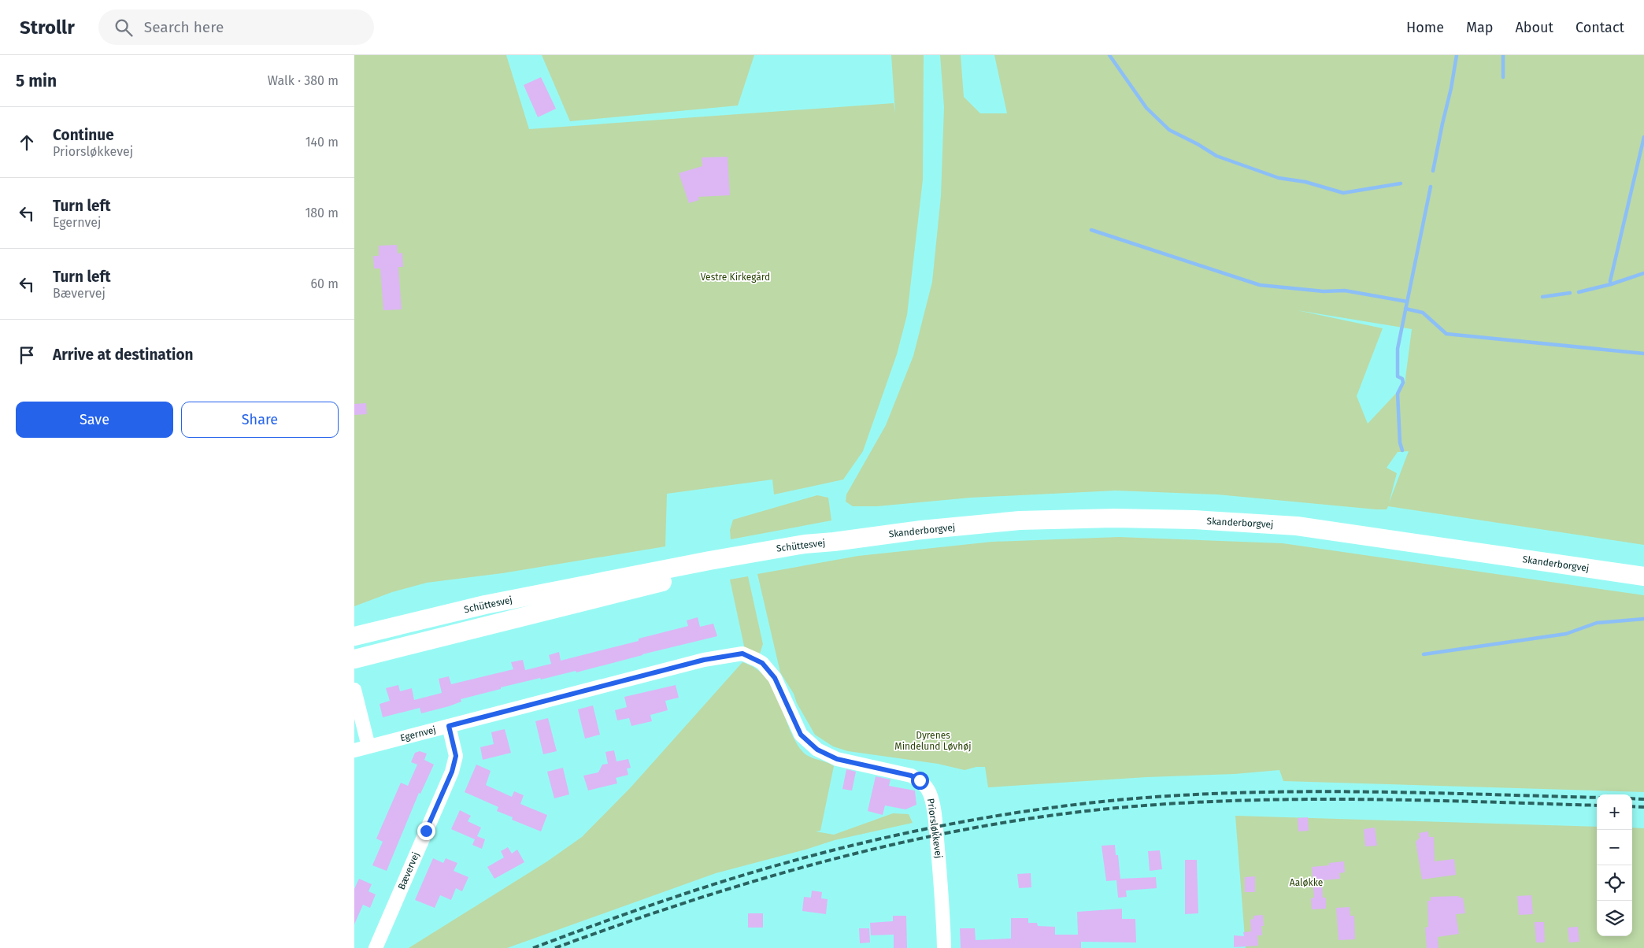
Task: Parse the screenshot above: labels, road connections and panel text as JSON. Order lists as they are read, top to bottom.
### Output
{
  "streets": {
    "main road": ["Skanderborgvej", "Schüttesvej"],
    "street": ["Egernvej", "Priorsløkkevej", "Bævervej"]
  },
  "crossings": [
    ["Skanderborgvej", "Schüttesvej"],
    ["Egernvej", "Priorsløkkevej"],
    ["Egernvej", "Bævervej"]
  ],
  "parks": ["Vestre Kirkegård", "Dyrenes Mindelund Løvhøj", "Aaløkke"],
  "page": {
    "header": "Strollr",
    "search": "Search here",
    "nav": [
      "Home",
      "Map",
      "About",
      "Contact"
    ],
    "heading": ["5 min", "Walk · 380 m"],
    "list": [
      ["Continue", "Priorsløkkevej", "140 m"],
      ["Turn left", "Egernvej", "180 m"],
      ["Turn left", "Bævervej", "60 m"],
      "Arrive at destination"
    ],
    "buttons": ["Save", "Share"],
    "map_buttons": ["+", "−"]
  }
}
